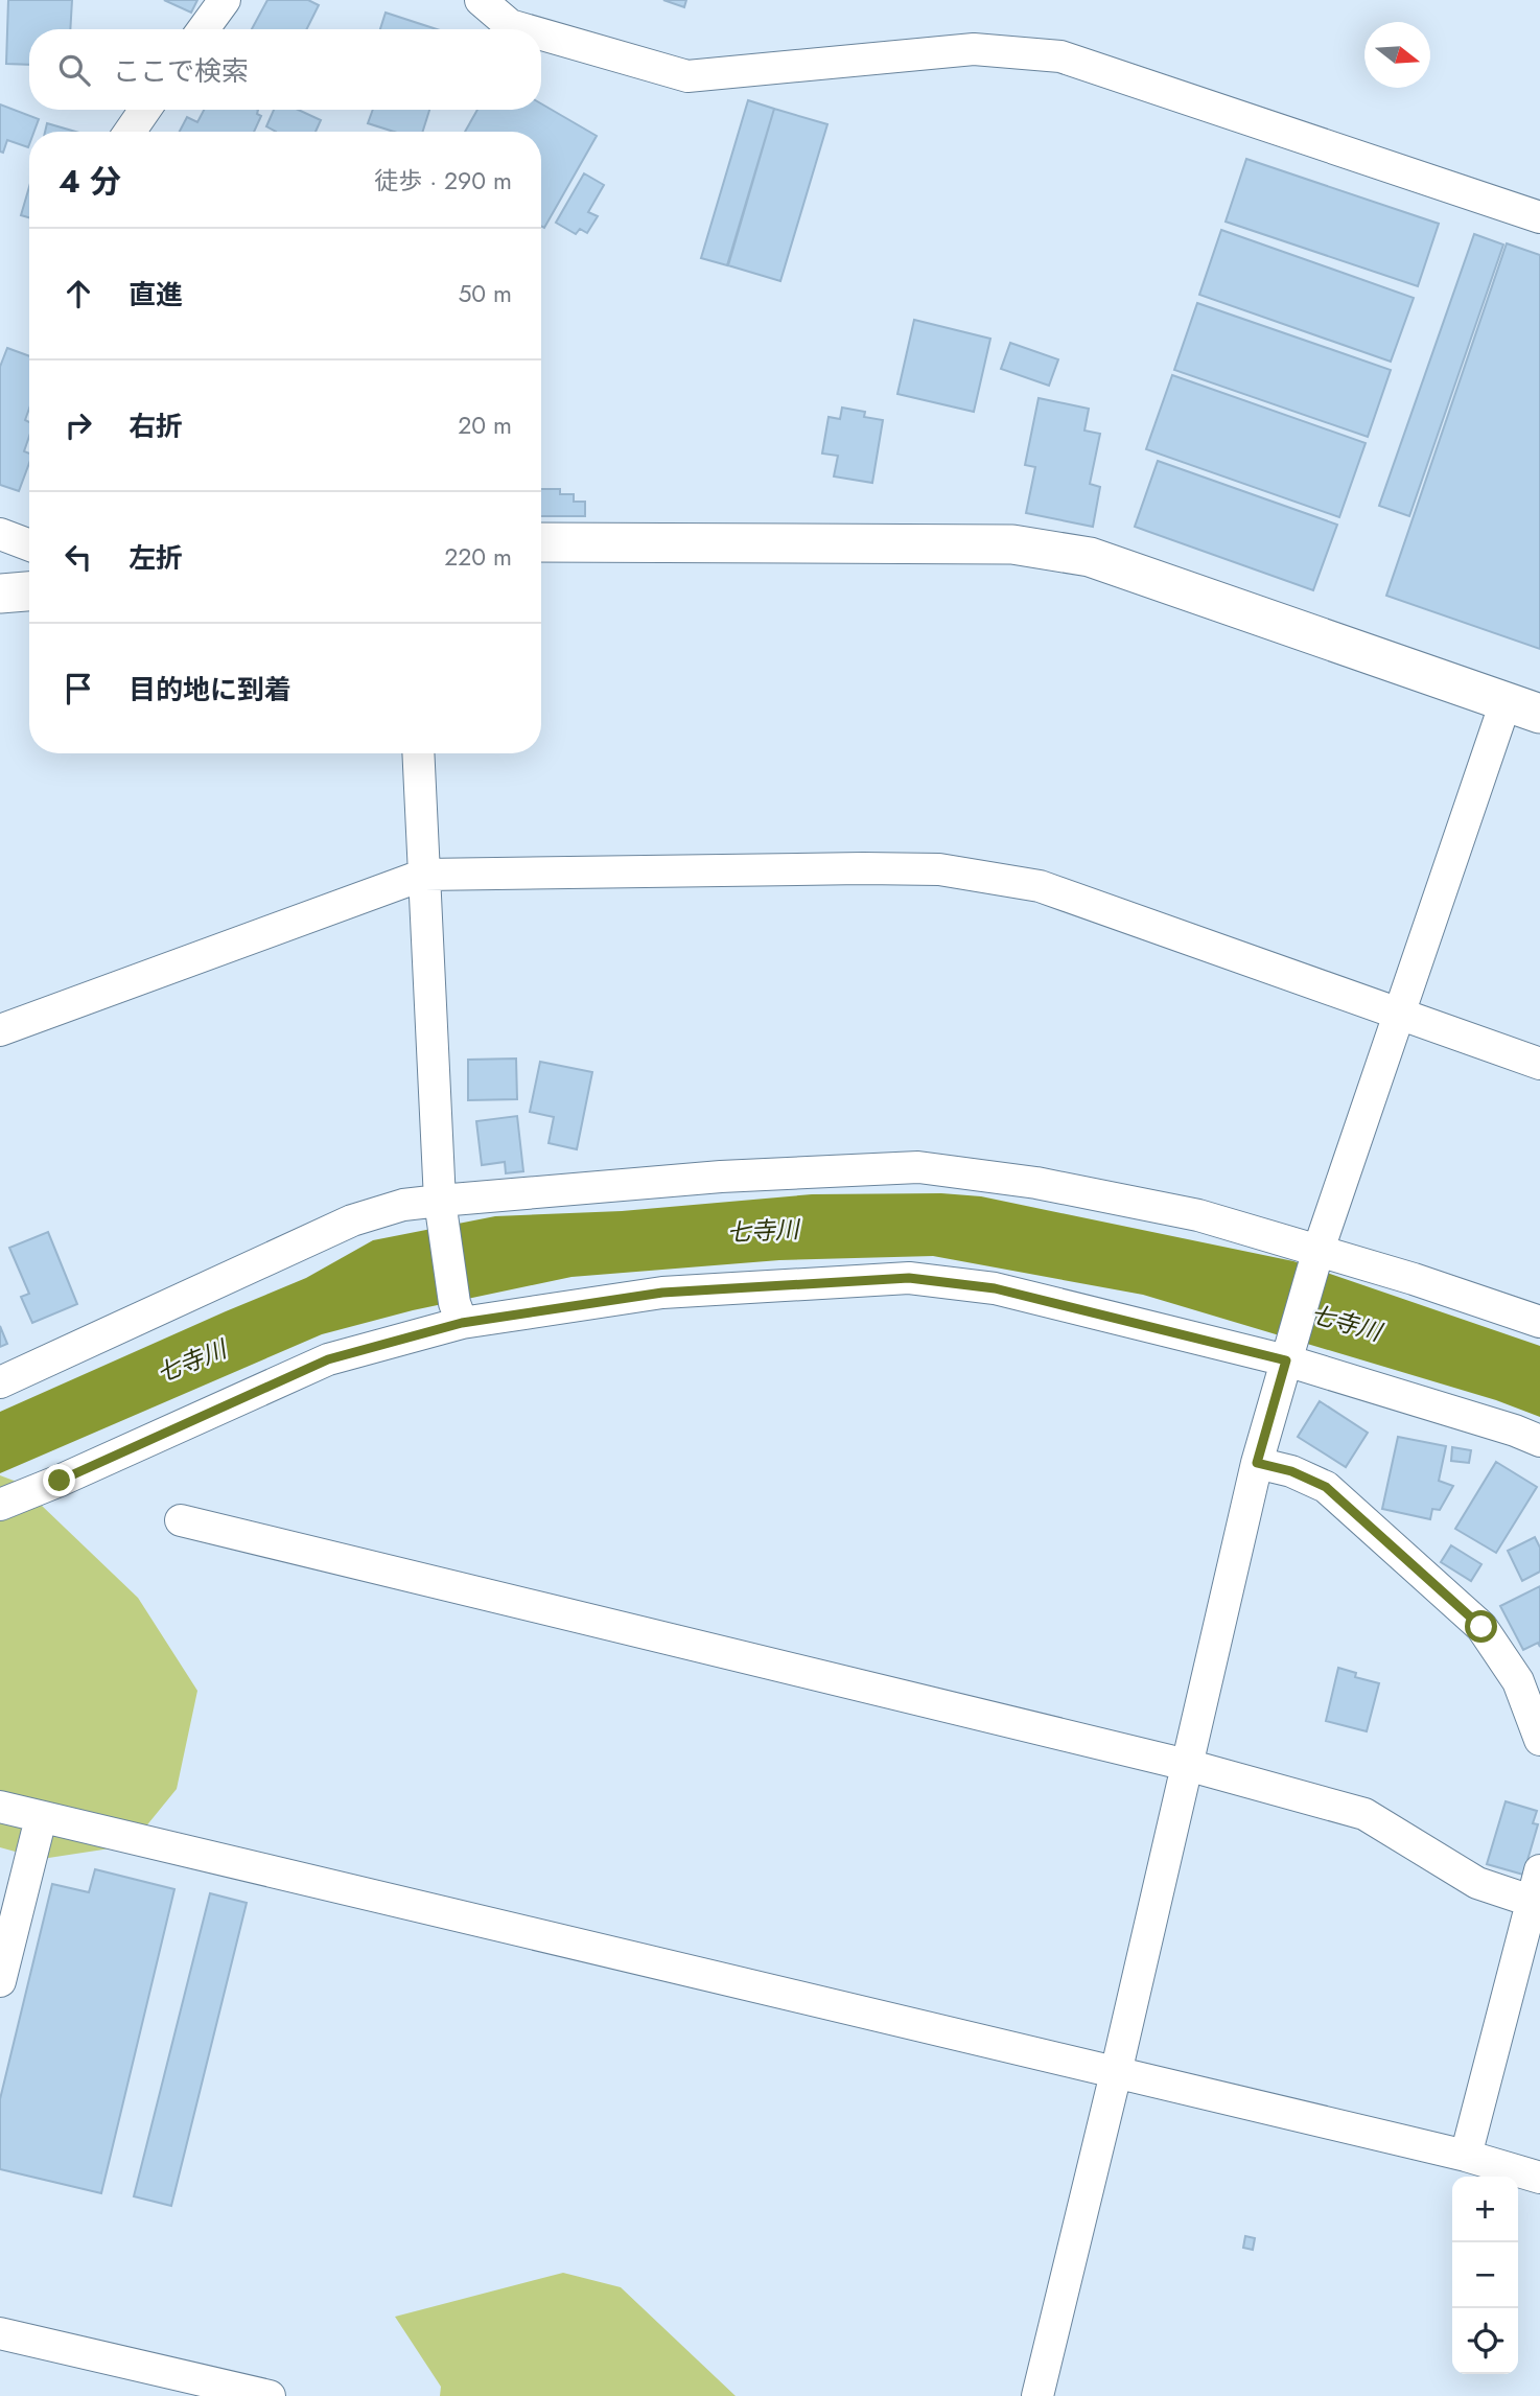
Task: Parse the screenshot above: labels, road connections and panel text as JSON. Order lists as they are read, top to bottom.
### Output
{
  "water": ["七寺川"],
  "north": "right",
  "page": {
    "search": "ここで検索",
    "heading": ["4 分", "徒歩 · 290 m"],
    "list": [
      ["直進", "50 m"],
      ["右折", "20 m"],
      ["左折", "220 m"],
      "目的地に到着"
    ],
    "map_buttons": ["+", "−"]
  }
}
